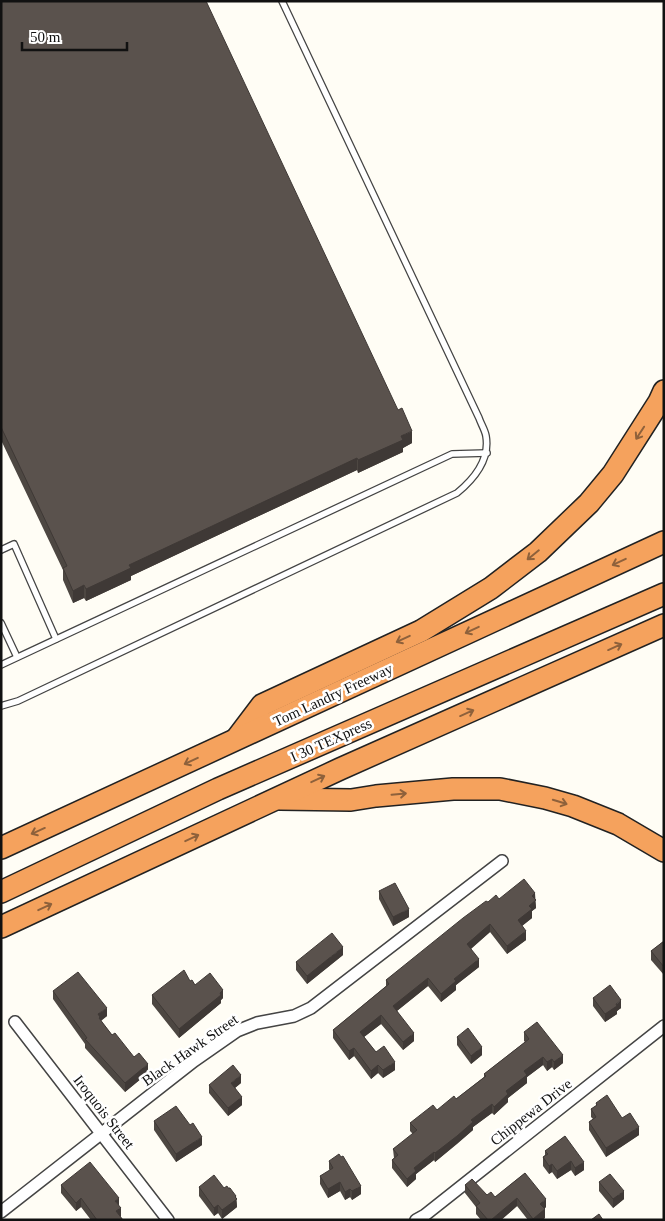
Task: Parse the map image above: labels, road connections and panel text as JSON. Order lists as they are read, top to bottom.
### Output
{
  "streets": {
    "highway": ["Tom Landry Freeway", "I 30 TEXpress"],
    "street": ["Black Hawk Street", "Iroquois Street", "Chippewa Drive"]
  },
  "crossings": [
    ["Black Hawk Street", "Iroquois Street"]
  ],
  "scale_bar": "50 m"
}
